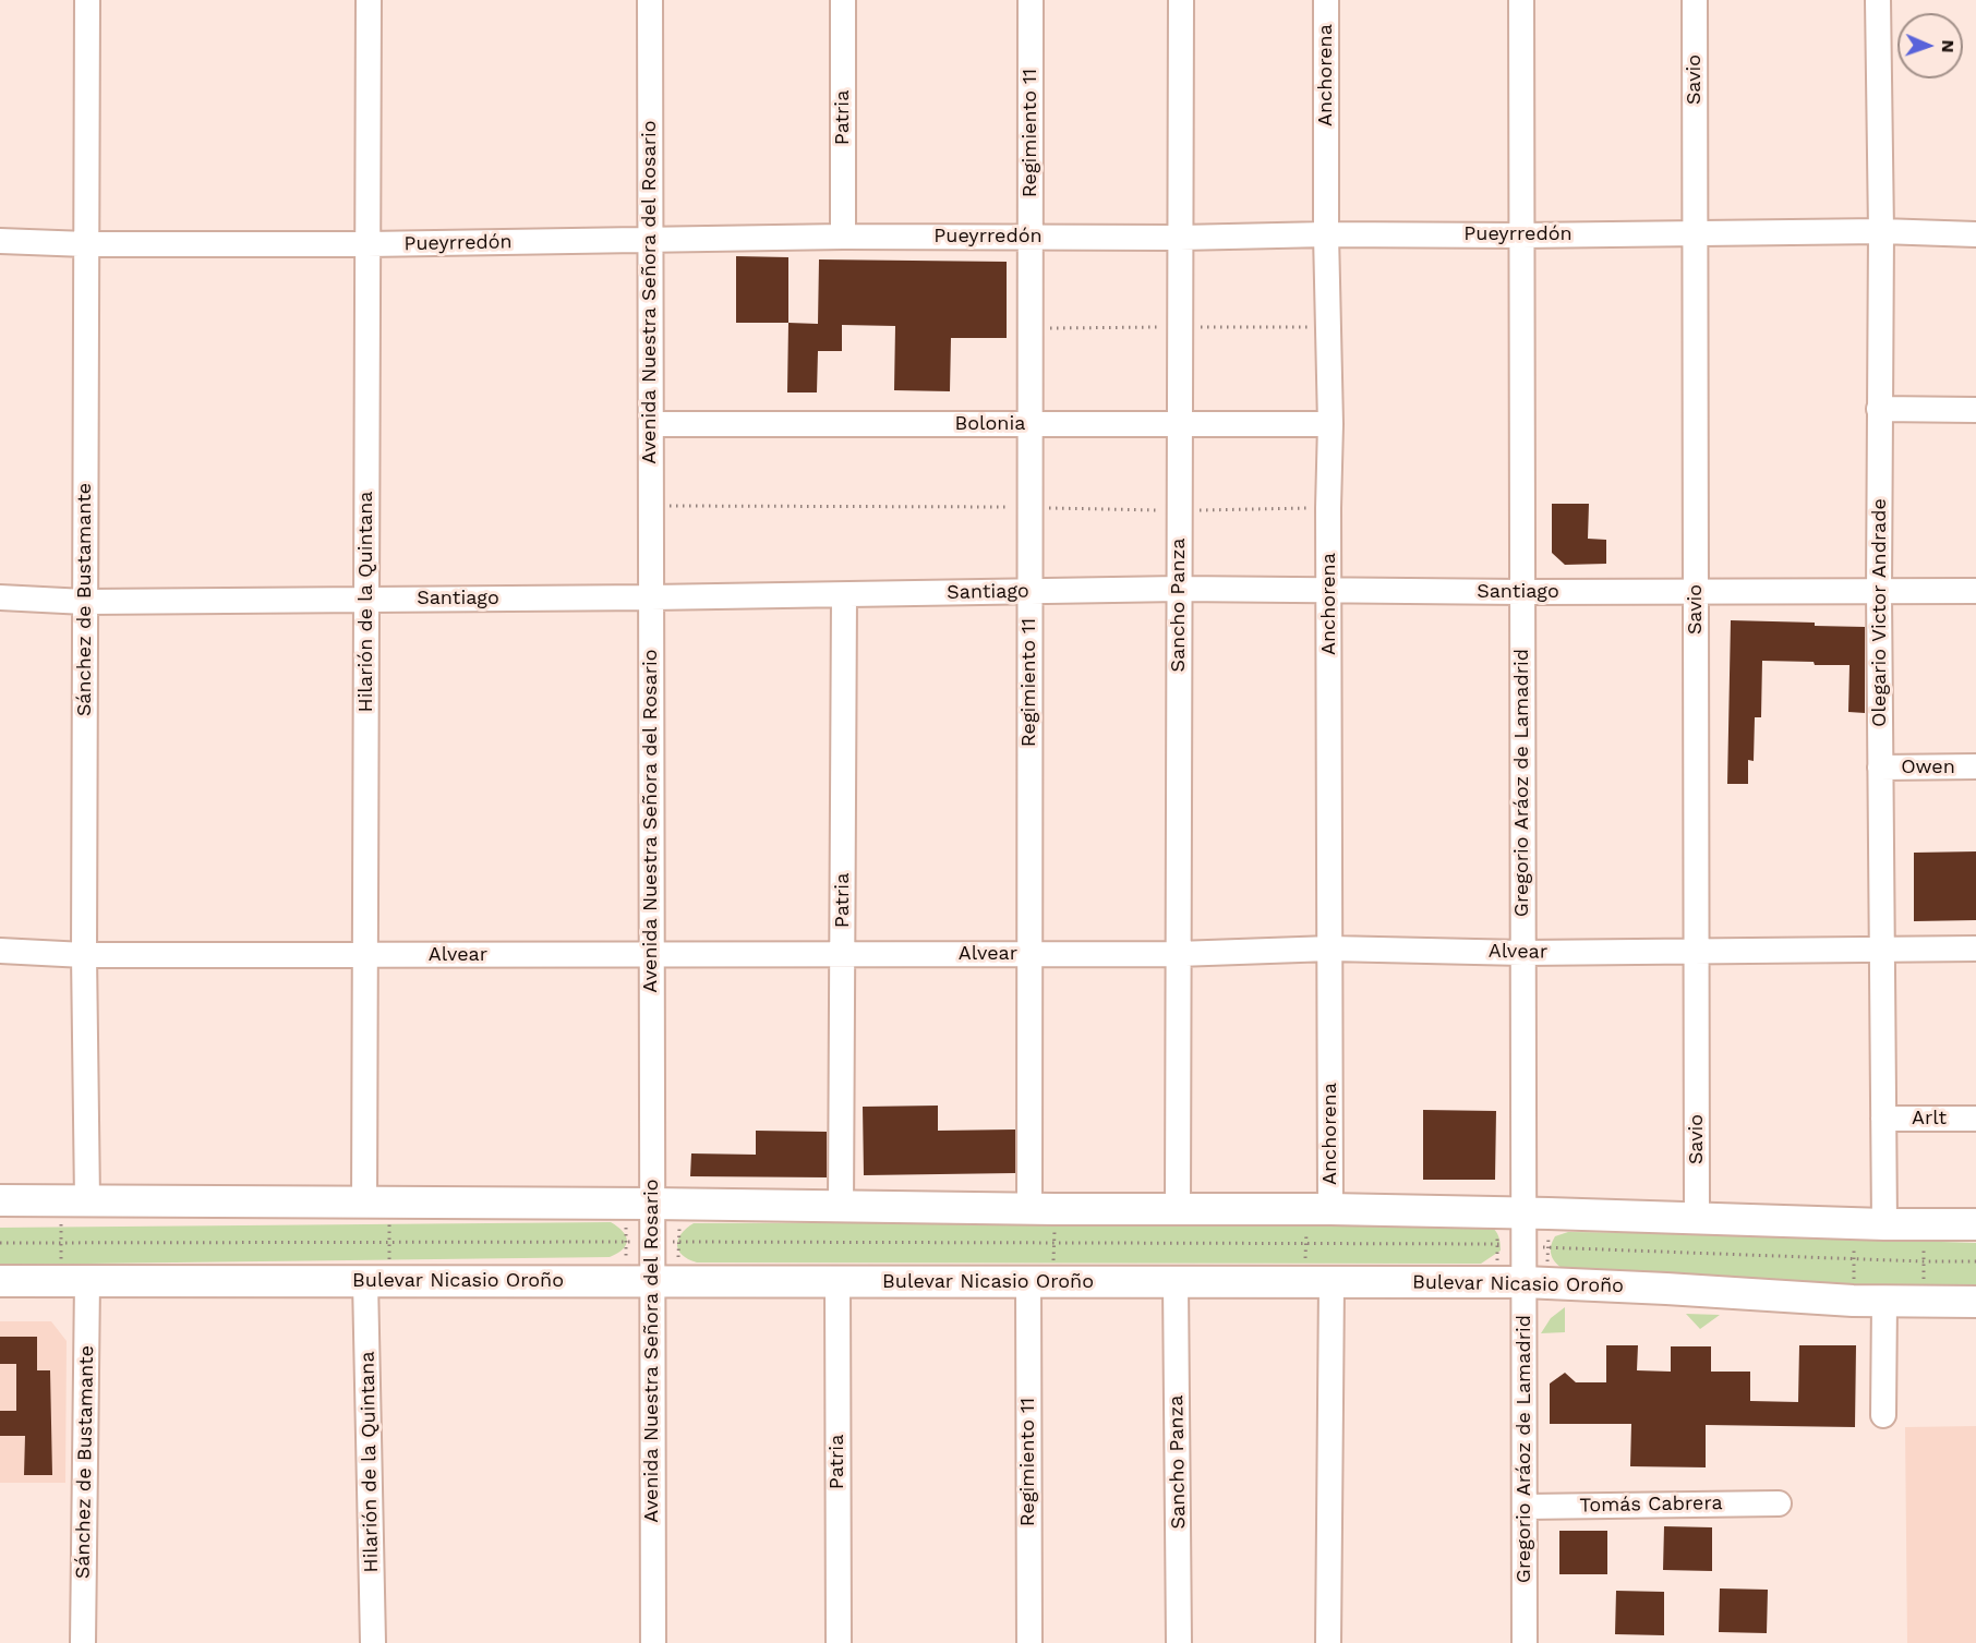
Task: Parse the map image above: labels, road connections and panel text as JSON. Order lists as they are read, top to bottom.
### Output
{
  "streets": {
    "main road": ["Bulevar Nicasio Oroño"],
    "street": [
      "Anchorena",
      "Savio",
      "Patria",
      "Regimiento 11",
      "Pueyrredón",
      "Avenida Nuestra Señora del Rosario",
      "Bolonia",
      "Santiago",
      "Sánchez de Bustamante",
      "Hilarión de la Quintana",
      "Sancho Panza",
      "Olegario Victor Andrade",
      "Owen",
      "Gregorio Aráoz de Lamadrid",
      "Alvear",
      "Arlt",
      "Tomás Cabrera"
    ]
  },
  "crossings": [
    ["Anchorena", "Pueyrredón"],
    ["Anchorena", "Bolonia"],
    ["Anchorena", "Santiago"],
    ["Anchorena", "Alvear"],
    ["Savio", "Pueyrredón"],
    ["Savio", "Santiago"],
    ["Savio", "Alvear"],
    ["Patria", "Pueyrredón"],
    ["Patria", "Santiago"],
    ["Patria", "Alvear"],
    ["Patria", "Bulevar Nicasio Oroño"],
    ["Regimiento 11", "Pueyrredón"],
    ["Regimiento 11", "Bolonia"],
    ["Regimiento 11", "Santiago"],
    ["Regimiento 11", "Alvear"],
    ["Regimiento 11", "Bulevar Nicasio Oroño"],
    ["Pueyrredón", "Avenida Nuestra Señora del Rosario"],
    ["Pueyrredón", "Sánchez de Bustamante"],
    ["Pueyrredón", "Hilarión de la Quintana"],
    ["Pueyrredón", "Sancho Panza"],
    ["Pueyrredón", "Olegario Victor Andrade"],
    ["Pueyrredón", "Gregorio Aráoz de Lamadrid"],
    ["Avenida Nuestra Señora del Rosario", "Bolonia"],
    ["Avenida Nuestra Señora del Rosario", "Santiago"],
    ["Avenida Nuestra Señora del Rosario", "Alvear"],
    ["Avenida Nuestra Señora del Rosario", "Bulevar Nicasio Oroño"],
    ["Bolonia", "Sancho Panza"],
    ["Santiago", "Sánchez de Bustamante"],
    ["Santiago", "Hilarión de la Quintana"],
    ["Santiago", "Sancho Panza"],
    ["Santiago", "Olegario Victor Andrade"],
    ["Santiago", "Gregorio Aráoz de Lamadrid"],
    ["Sánchez de Bustamante", "Alvear"],
    ["Sánchez de Bustamante", "Bulevar Nicasio Oroño"],
    ["Hilarión de la Quintana", "Alvear"],
    ["Hilarión de la Quintana", "Bulevar Nicasio Oroño"],
    ["Sancho Panza", "Alvear"],
    ["Sancho Panza", "Bulevar Nicasio Oroño"],
    ["Olegario Victor Andrade", "Owen"],
    ["Olegario Victor Andrade", "Alvear"],
    ["Olegario Victor Andrade", "Arlt"],
    ["Gregorio Aráoz de Lamadrid", "Alvear"],
    ["Gregorio Aráoz de Lamadrid", "Bulevar Nicasio Oroño"],
    ["Gregorio Aráoz de Lamadrid", "Tomás Cabrera"]
  ],
  "north": "right"
}
